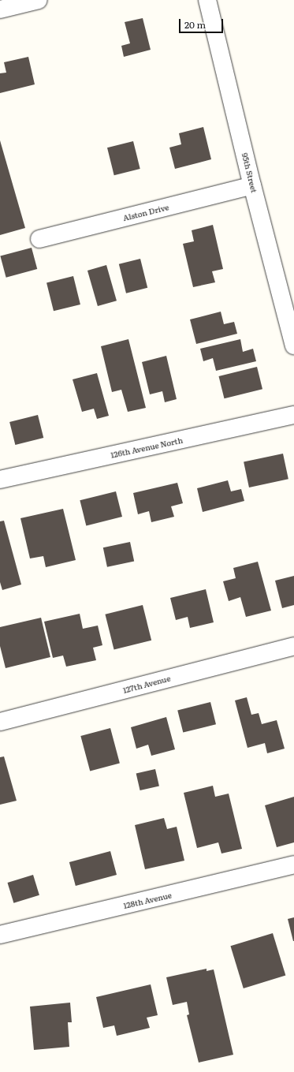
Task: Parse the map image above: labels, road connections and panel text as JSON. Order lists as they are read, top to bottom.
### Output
{
  "streets": {
    "street": [
      "95th Street",
      "Alston Drive",
      "126th Avenue North",
      "127th Avenue",
      "128th Avenue"
    ]
  },
  "crossings": [
    ["95th Street", "Alston Drive"]
  ],
  "scale_bar": "20 m"
}
